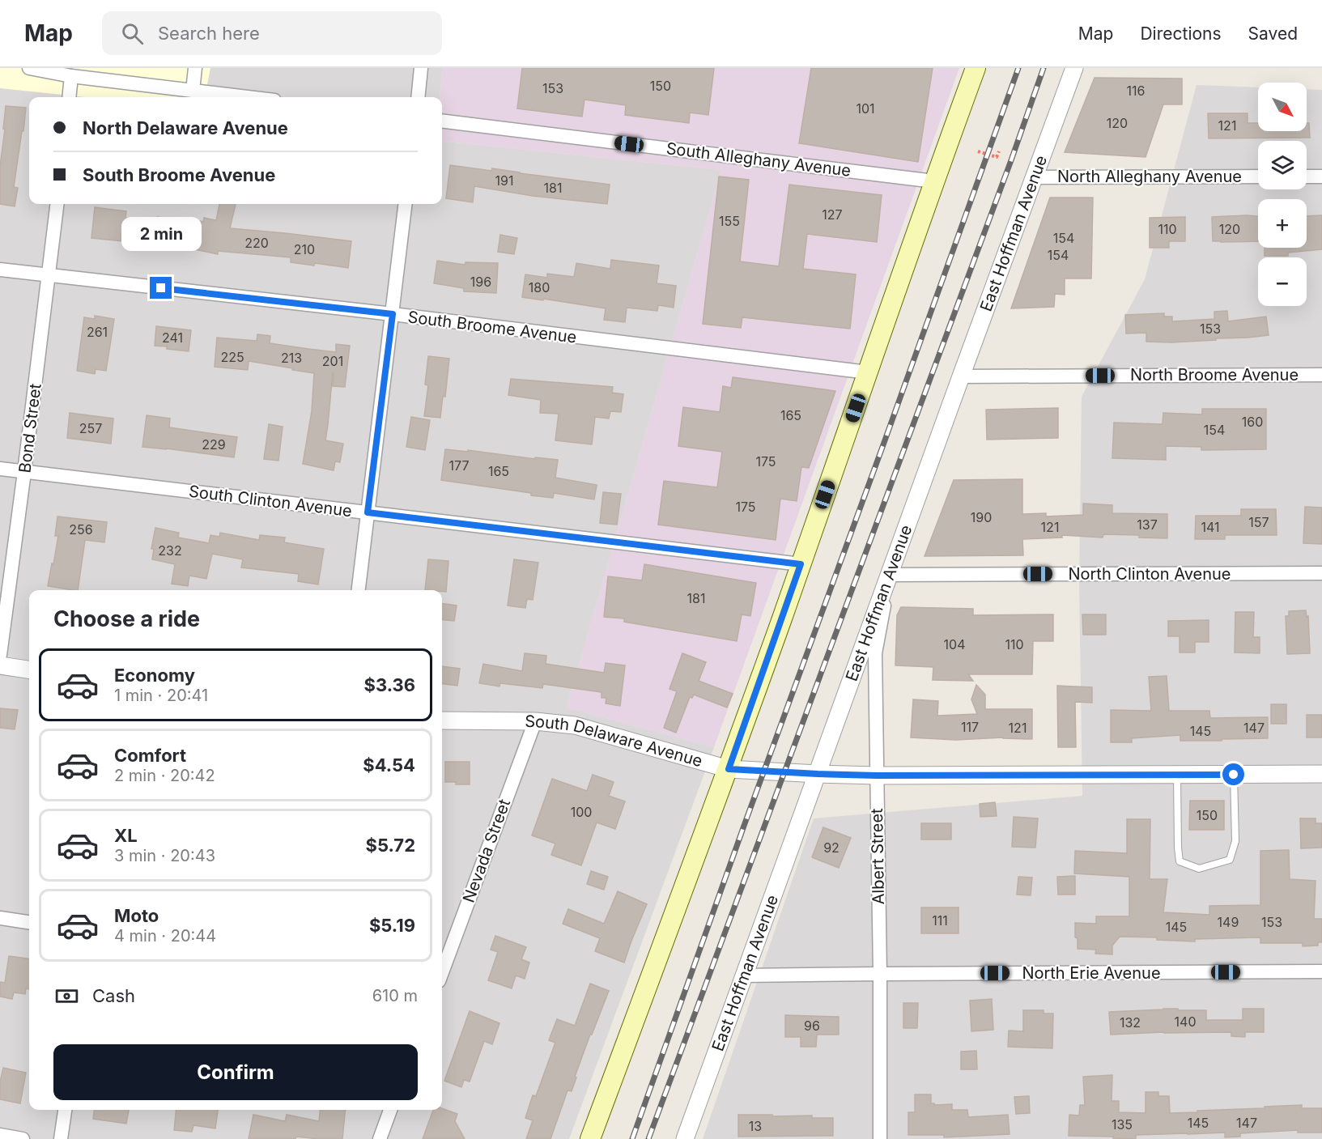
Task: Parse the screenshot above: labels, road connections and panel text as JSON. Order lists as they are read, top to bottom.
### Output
{
  "streets": {
    "street": [
      "South Alleghany Avenue",
      "North Alleghany Avenue",
      "East Hoffman Avenue",
      "South Broome Avenue",
      "North Broome Avenue",
      "Bond Street",
      "South Clinton Avenue",
      "North Clinton Avenue",
      "South Delaware Avenue",
      "Nevada Street",
      "Albert Street",
      "North Erie Avenue"
    ]
  },
  "crossings": [
    ["North Alleghany Avenue", "East Hoffman Avenue"],
    ["East Hoffman Avenue", "North Broome Avenue"],
    ["East Hoffman Avenue", "North Clinton Avenue"],
    ["East Hoffman Avenue", "South Delaware Avenue"],
    ["East Hoffman Avenue", "Albert Street"],
    ["East Hoffman Avenue", "North Erie Avenue"],
    ["South Broome Avenue", "Bond Street"],
    ["Bond Street", "South Clinton Avenue"],
    ["North Clinton Avenue", "Albert Street"],
    ["South Delaware Avenue", "Nevada Street"],
    ["South Delaware Avenue", "Albert Street"],
    ["Albert Street", "North Erie Avenue"]
  ],
  "house_numbers": [
    "150",
    "153",
    "116",
    "101",
    "120",
    "121",
    "191",
    "181",
    "127",
    "155",
    "110",
    "120",
    "154",
    "220",
    "210",
    "154",
    "196",
    "180",
    "153",
    "261",
    "241",
    "225",
    "213",
    "201",
    "165",
    "160",
    "257",
    "154",
    "229",
    "175",
    "177",
    "165",
    "175",
    "190",
    "157",
    "137",
    "121",
    "141",
    "256",
    "232",
    "181",
    "104",
    "110",
    "117",
    "121",
    "147",
    "145",
    "100",
    "150",
    "92",
    "111",
    "149",
    "153",
    "145",
    "140",
    "132",
    "96",
    "145",
    "147",
    "135",
    "13"
  ],
  "north": "bottom right",
  "page": {
    "header": "Map",
    "search": "Search here",
    "nav": ["Map", "Directions", "Saved"],
    "map_buttons": ["+", "−"],
    "banner": ["North Delaware Avenue", "South Broome Avenue"],
    "bubble": "2 min",
    "heading": "Choose a ride",
    "list": [
      {
        "name": "Economy",
        "note": "1 min · 20:41",
        "value": "$3.36"
      },
      {
        "name": "Comfort",
        "note": "2 min · 20:42",
        "value": "$4.54"
      },
      {
        "name": "XL",
        "note": "3 min · 20:43",
        "value": "$5.72"
      },
      {
        "name": "Moto",
        "note": "4 min · 20:44",
        "value": "$5.19"
      }
    ],
    "pay": ["Cash", "610 m"],
    "buttons": "Confirm"
  }
}
